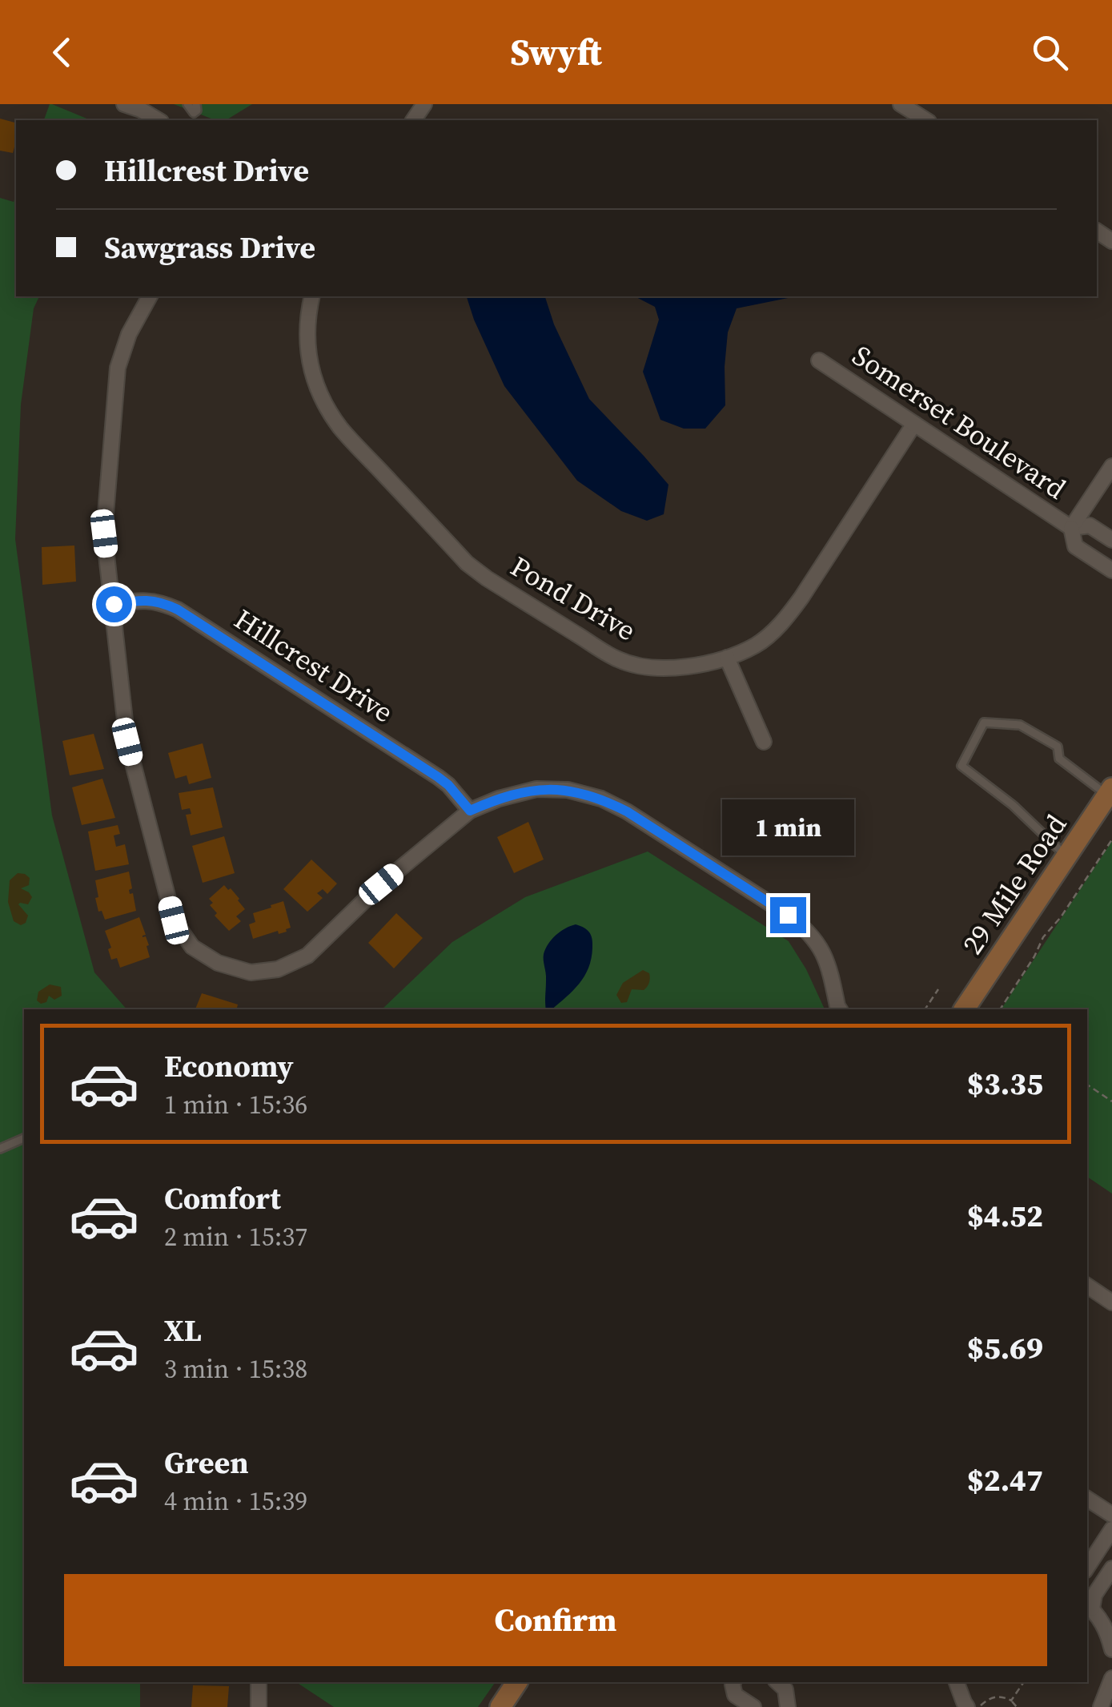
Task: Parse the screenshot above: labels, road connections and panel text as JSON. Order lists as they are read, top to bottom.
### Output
{
  "streets": {
    "street": [
      "Somerset Boulevard",
      "Pond Drive",
      "Hillcrest Drive",
      "29 Mile Road"
    ]
  },
  "crossings": [
    ["Somerset Boulevard", "Pond Drive"]
  ],
  "page": {
    "header": "Swyft",
    "banner": ["Hillcrest Drive", "Sawgrass Drive"],
    "bubble": "1 min",
    "list": [
      {
        "name": "Economy",
        "note": "1 min · 15:36",
        "value": "$3.35"
      },
      {
        "name": "Comfort",
        "note": "2 min · 15:37",
        "value": "$4.52"
      },
      {
        "name": "XL",
        "note": "3 min · 15:38",
        "value": "$5.69"
      },
      {
        "name": "Green",
        "note": "4 min · 15:39",
        "value": "$2.47"
      }
    ],
    "buttons": "Confirm"
  }
}
